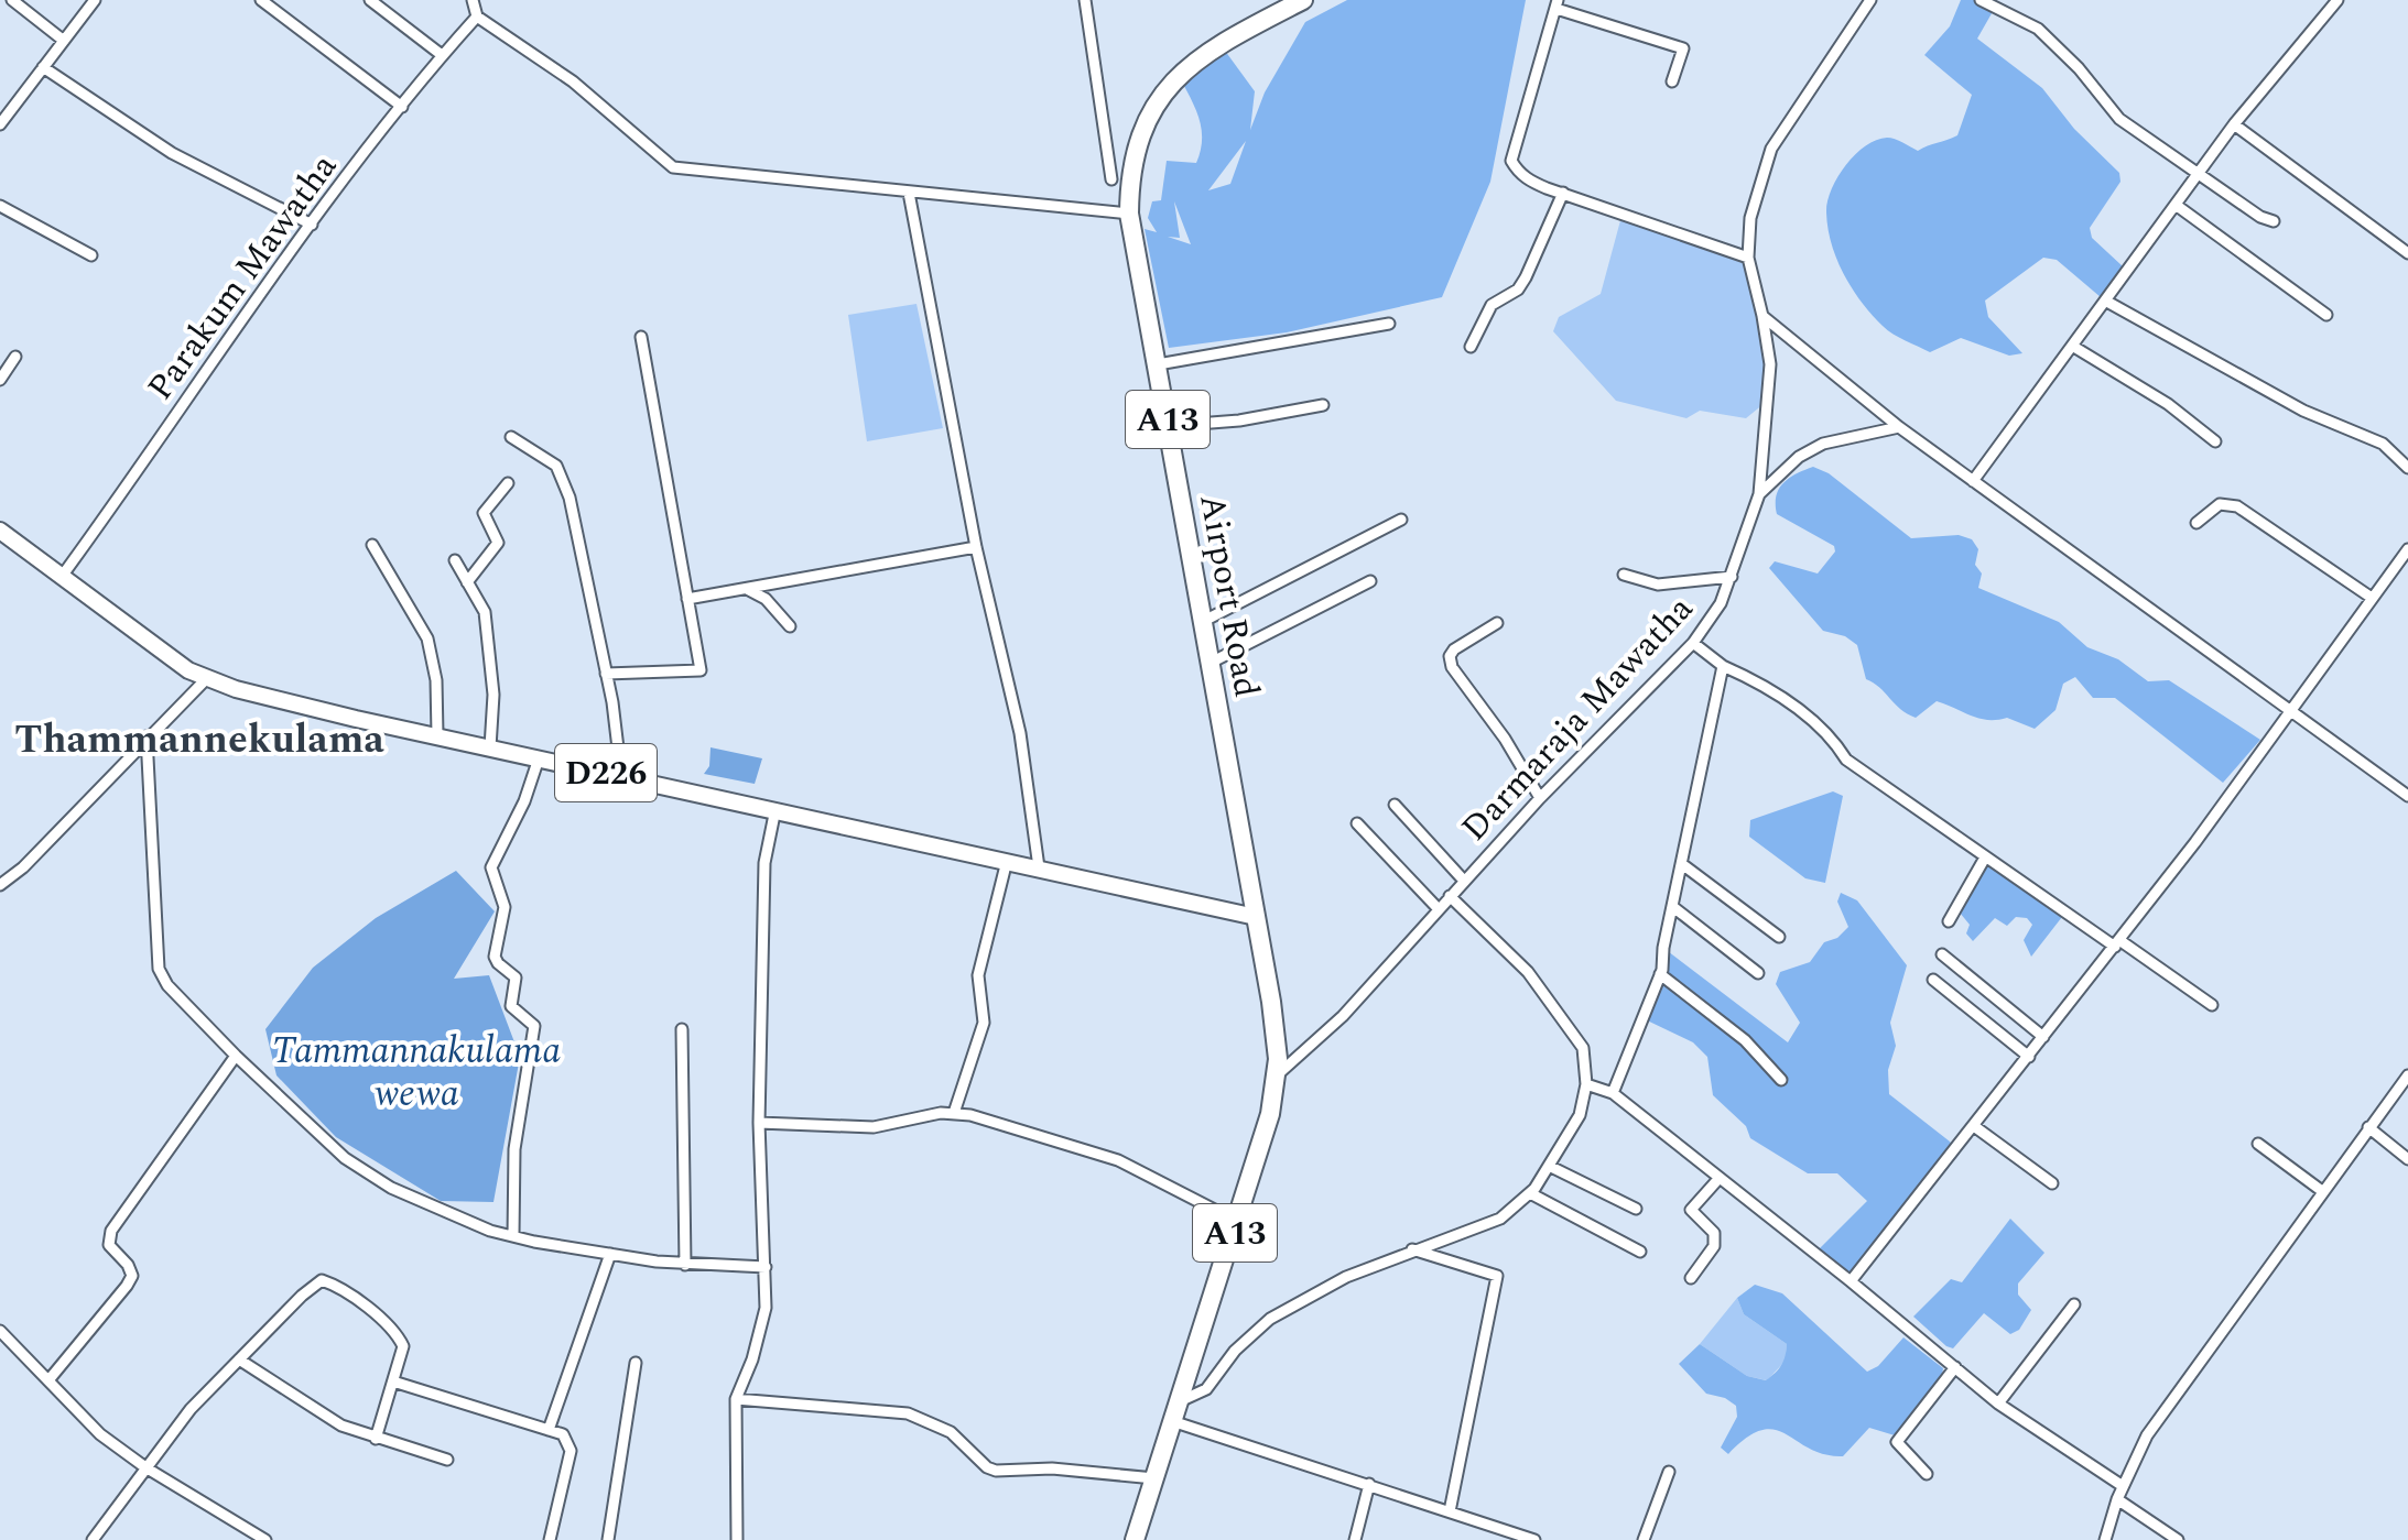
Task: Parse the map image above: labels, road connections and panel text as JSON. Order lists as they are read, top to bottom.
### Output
{
  "streets": {
    "highway": ["A13", "Airport Road"],
    "main road": ["D226"],
    "street": ["Parakum Mawatha", "Darmaraja Mawatha"]
  },
  "crossings": [
    ["Parakum Mawatha", "D226"],
    ["A13", "Airport Road"],
    ["A13", "Darmaraja Mawatha"],
    ["A13", "D226"],
    ["Airport Road", "D226"]
  ],
  "districts": ["Thammannekulama"],
  "water": ["Tammannakulama wewa"]
}
